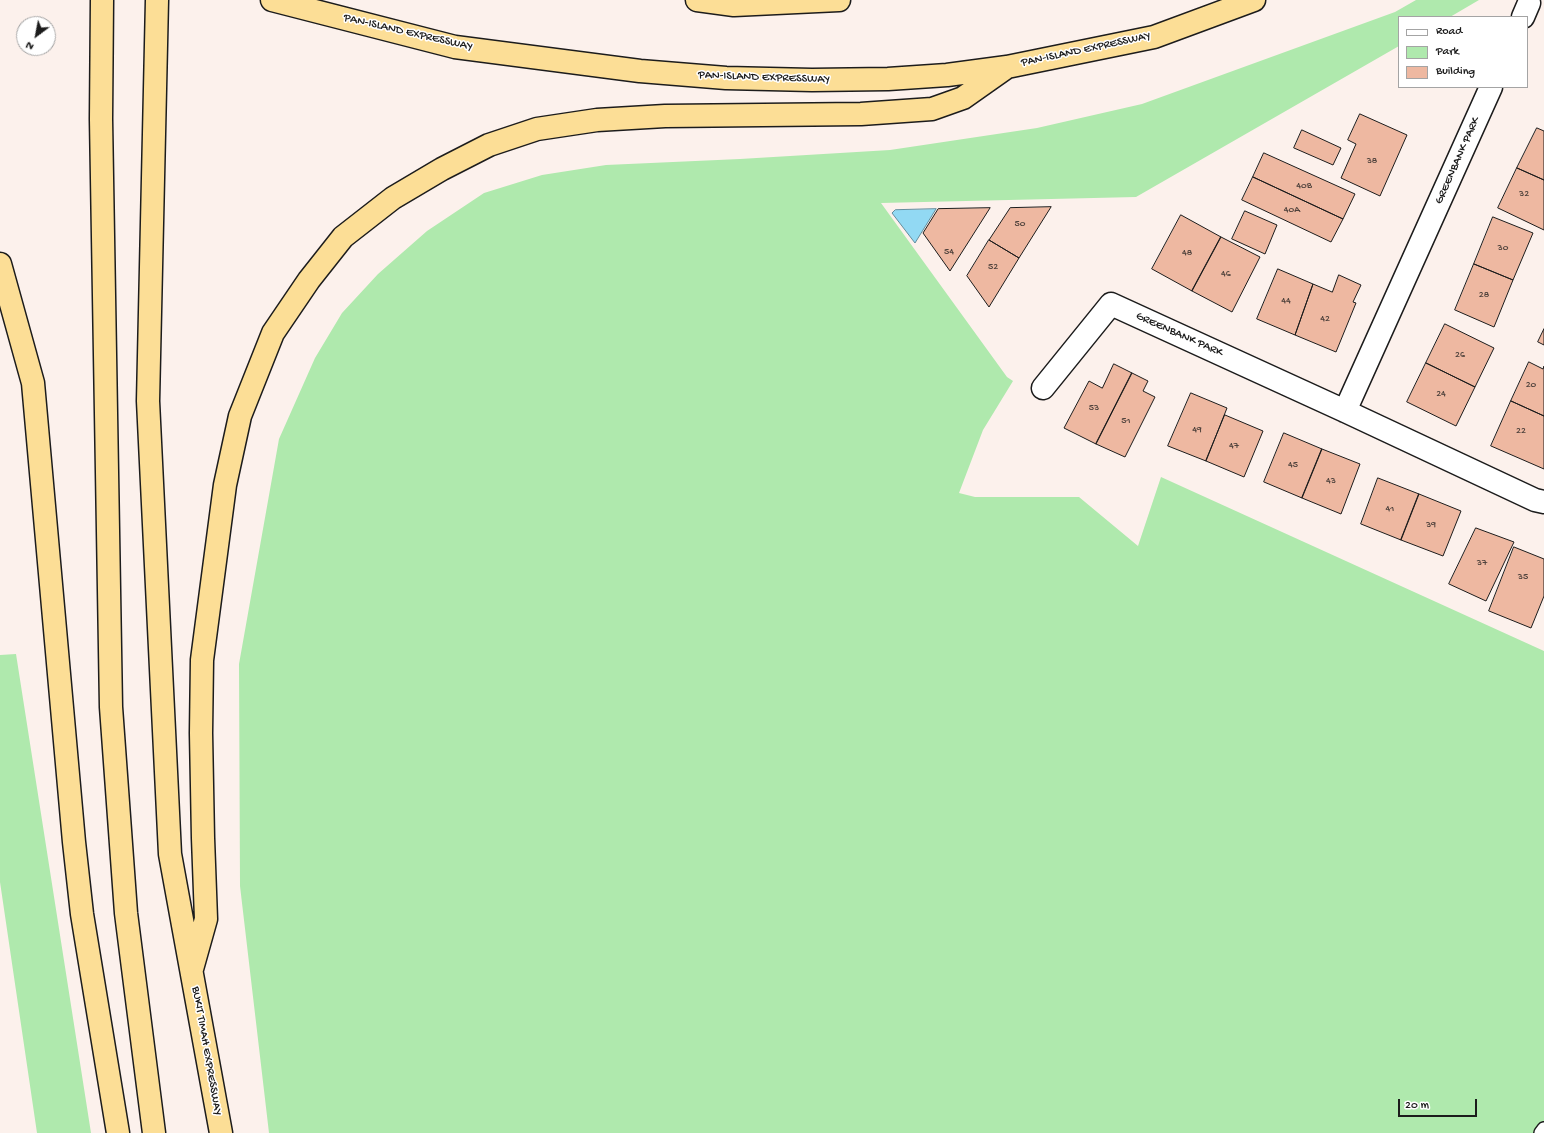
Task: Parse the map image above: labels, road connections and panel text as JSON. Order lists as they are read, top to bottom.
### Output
{
  "streets": {
    "highway": ["PAN-ISLAND EXPRESSWAY", "BUKIT TIMAH EXPRESSWAY"],
    "street": ["GREENBANK PARK"]
  },
  "house_numbers": [
    "38",
    "40B",
    "32",
    "40A",
    "50",
    "30",
    "54",
    "48",
    "52",
    "46",
    "28",
    "44",
    "42",
    "26",
    "20",
    "24",
    "53",
    "51",
    "49",
    "22",
    "47",
    "45",
    "43",
    "41",
    "39",
    "37",
    "35"
  ],
  "legend": ["Road", "Park", "Building"],
  "scale_bar": "20 m",
  "north": "bottom left"
}
